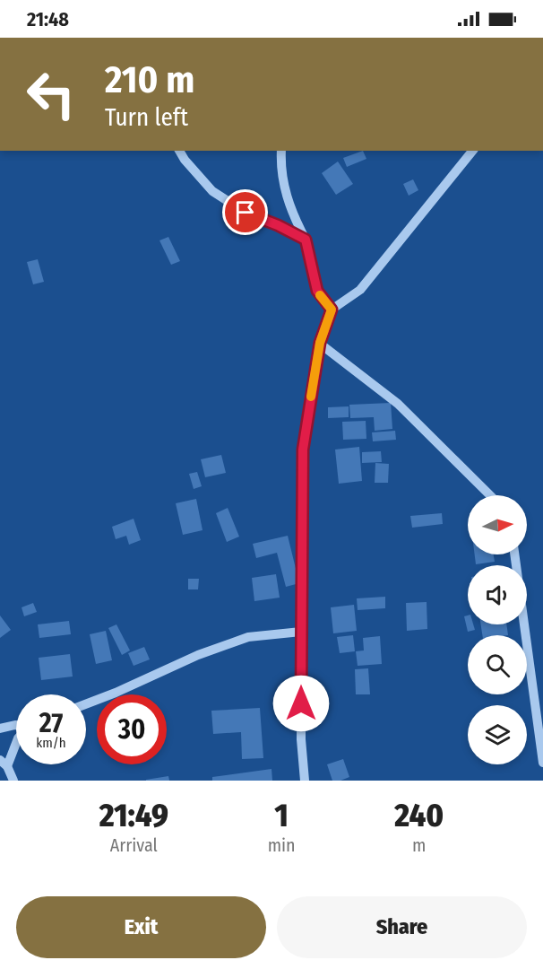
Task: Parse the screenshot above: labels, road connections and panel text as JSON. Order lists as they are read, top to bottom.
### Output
{
  "north": "right",
  "page": {
    "status": "21:48",
    "turn": ["210 m", "Turn left"],
    "speed": "27 km/h",
    "limit": "30",
    "eta": [
      "21:49",
      "Arrival",
      "1",
      "min",
      "240",
      "m"
    ],
    "buttons": ["Exit", "Share"]
  }
}
